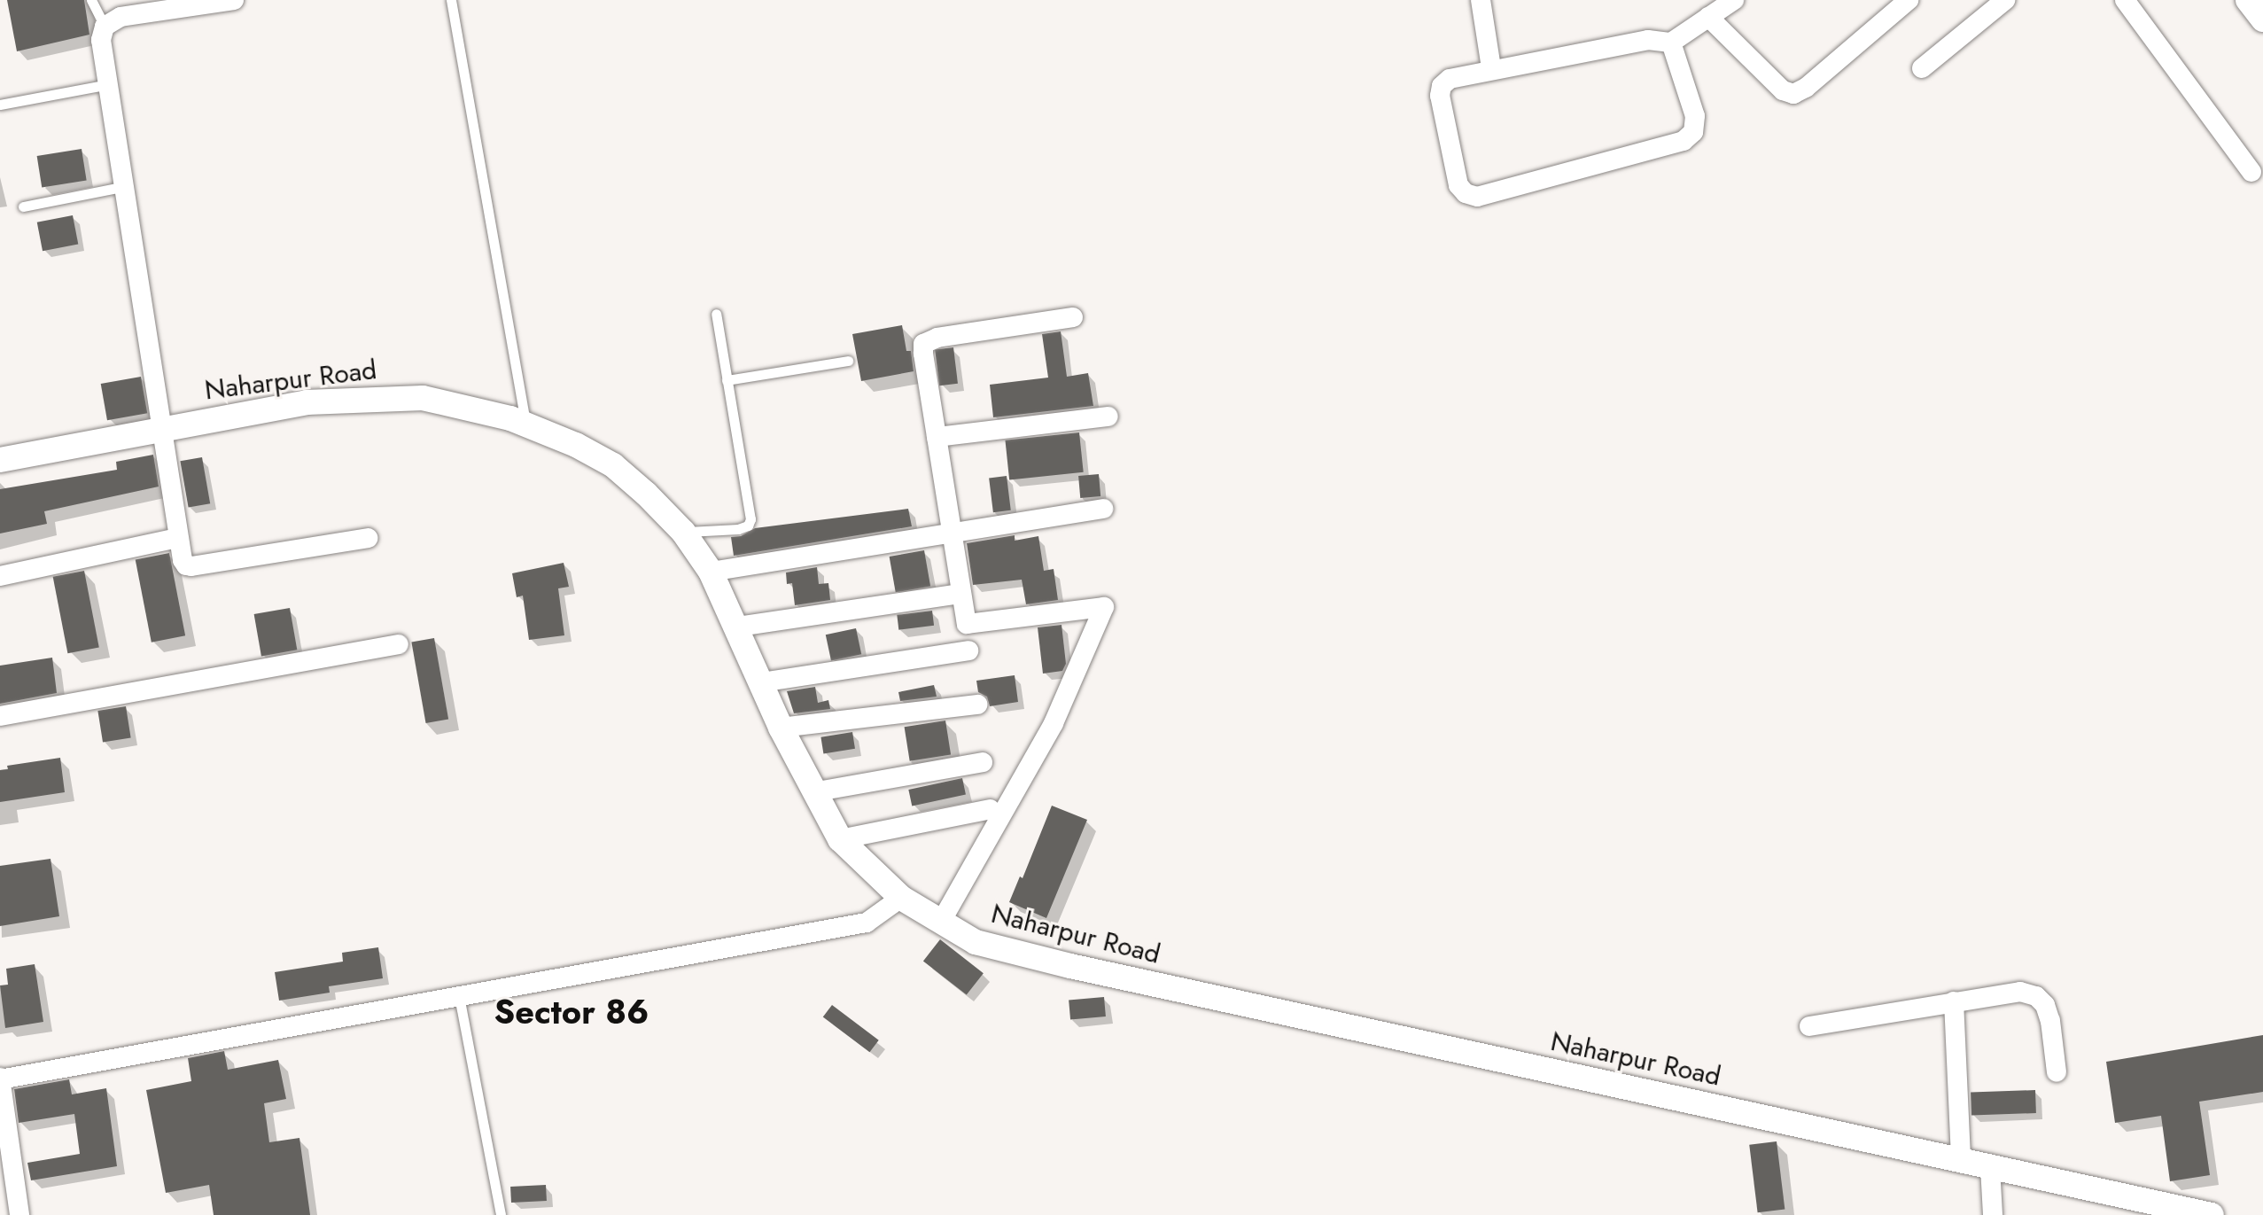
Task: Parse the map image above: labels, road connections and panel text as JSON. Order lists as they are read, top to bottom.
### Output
{
  "streets": {
    "street": ["Naharpur Road"]
  },
  "districts": ["Sector 86"]
}
